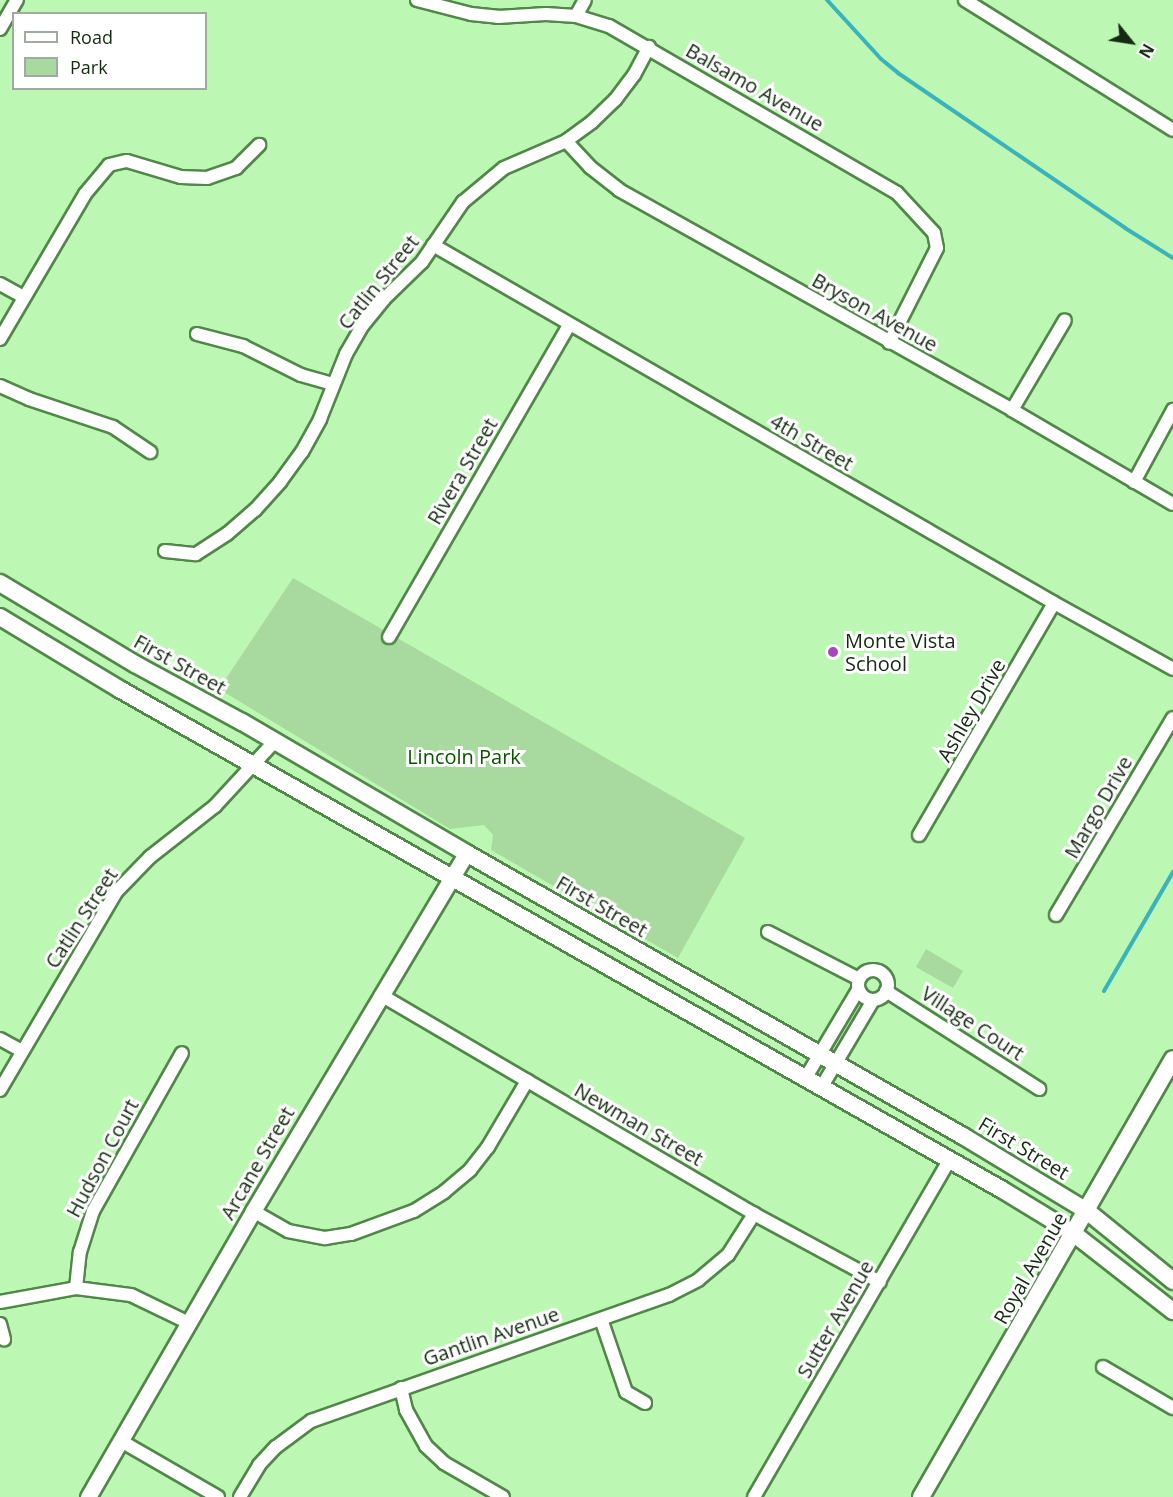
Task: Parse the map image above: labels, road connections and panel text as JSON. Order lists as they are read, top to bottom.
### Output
{
  "streets": {
    "main road": ["First Street", "Royal Avenue"],
    "street": [
      "Balsamo Avenue",
      "Catlin Street",
      "Bryson Avenue",
      "4th Street",
      "Rivera Street",
      "Ashley Drive",
      "Margo Drive",
      "Village Court",
      "Newman Street",
      "Hudson Court",
      "Arcane Street",
      "Sutter Avenue",
      "Gantlin Avenue"
    ]
  },
  "crossings": [
    ["Balsamo Avenue", "Catlin Street"],
    ["Balsamo Avenue", "Bryson Avenue"],
    ["Catlin Street", "Bryson Avenue"],
    ["Catlin Street", "4th Street"],
    ["Catlin Street", "First Street"],
    ["4th Street", "Rivera Street"],
    ["4th Street", "Ashley Drive"],
    ["First Street", "Arcane Street"],
    ["First Street", "Royal Avenue"],
    ["Newman Street", "Arcane Street"],
    ["Newman Street", "Sutter Avenue"],
    ["Newman Street", "Gantlin Avenue"]
  ],
  "parks": ["Lincoln Park"],
  "places": ["Monte Vista School"],
  "legend": ["Road", "Park"],
  "north": "bottom right"
}
